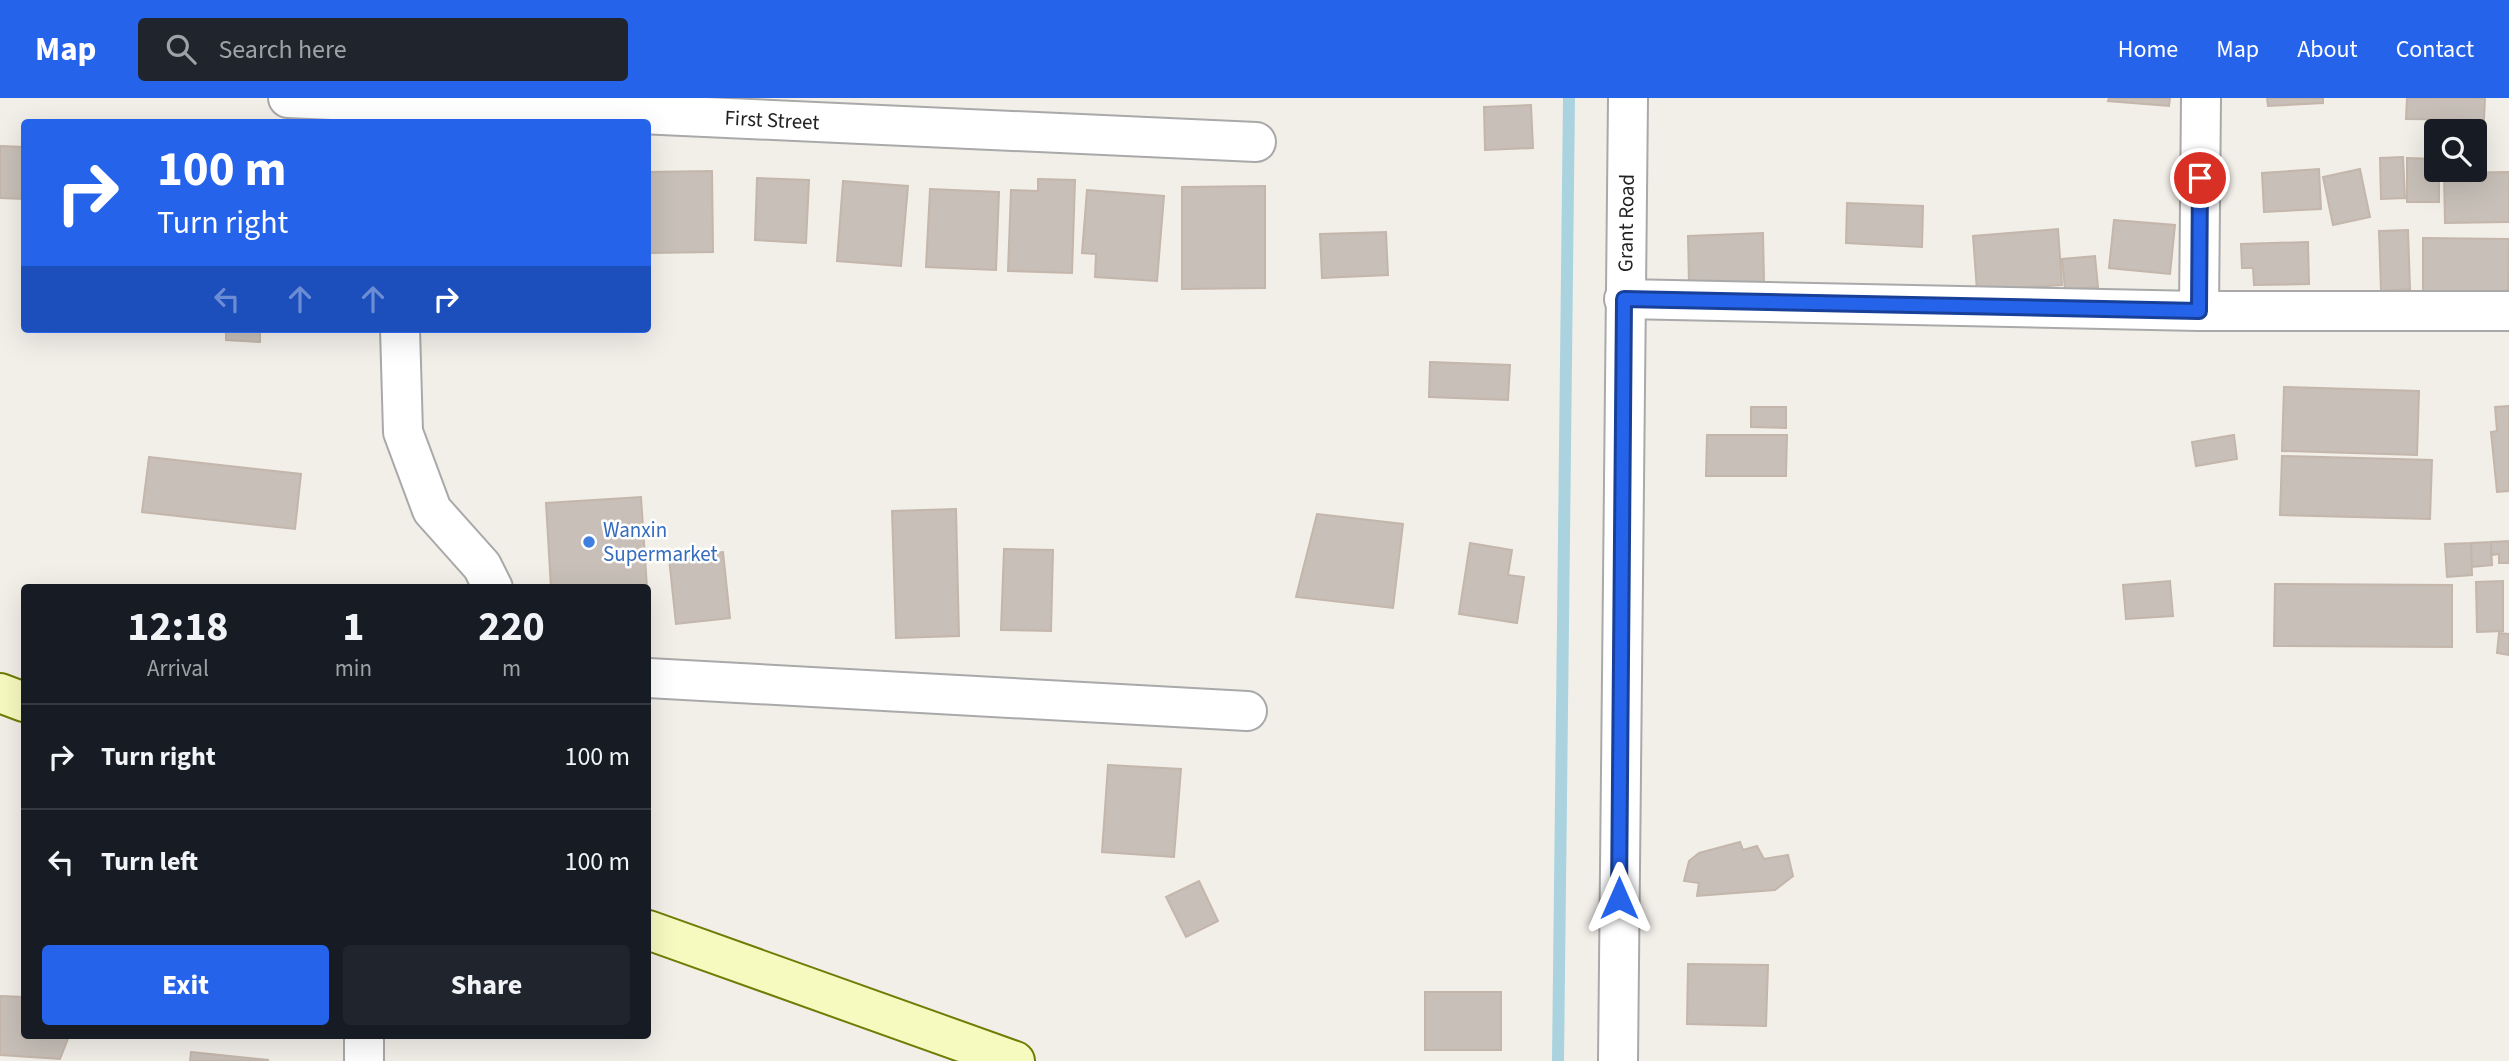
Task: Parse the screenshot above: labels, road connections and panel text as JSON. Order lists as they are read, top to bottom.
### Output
{
  "streets": {
    "street": ["First Street", "Grant Road"]
  },
  "places": ["Wanxin Supermarket"],
  "page": {
    "header": "Map",
    "search": "Search here",
    "nav": [
      "Home",
      "Map",
      "About",
      "Contact"
    ],
    "turn": ["100 m", "Turn right"],
    "eta": [
      "12:18",
      "Arrival",
      "1",
      "min",
      "220",
      "m"
    ],
    "list": [
      {
        "name": "Turn right",
        "value": "100 m"
      },
      {
        "name": "Turn left",
        "value": "100 m"
      }
    ],
    "buttons": ["Exit", "Share"]
  }
}
